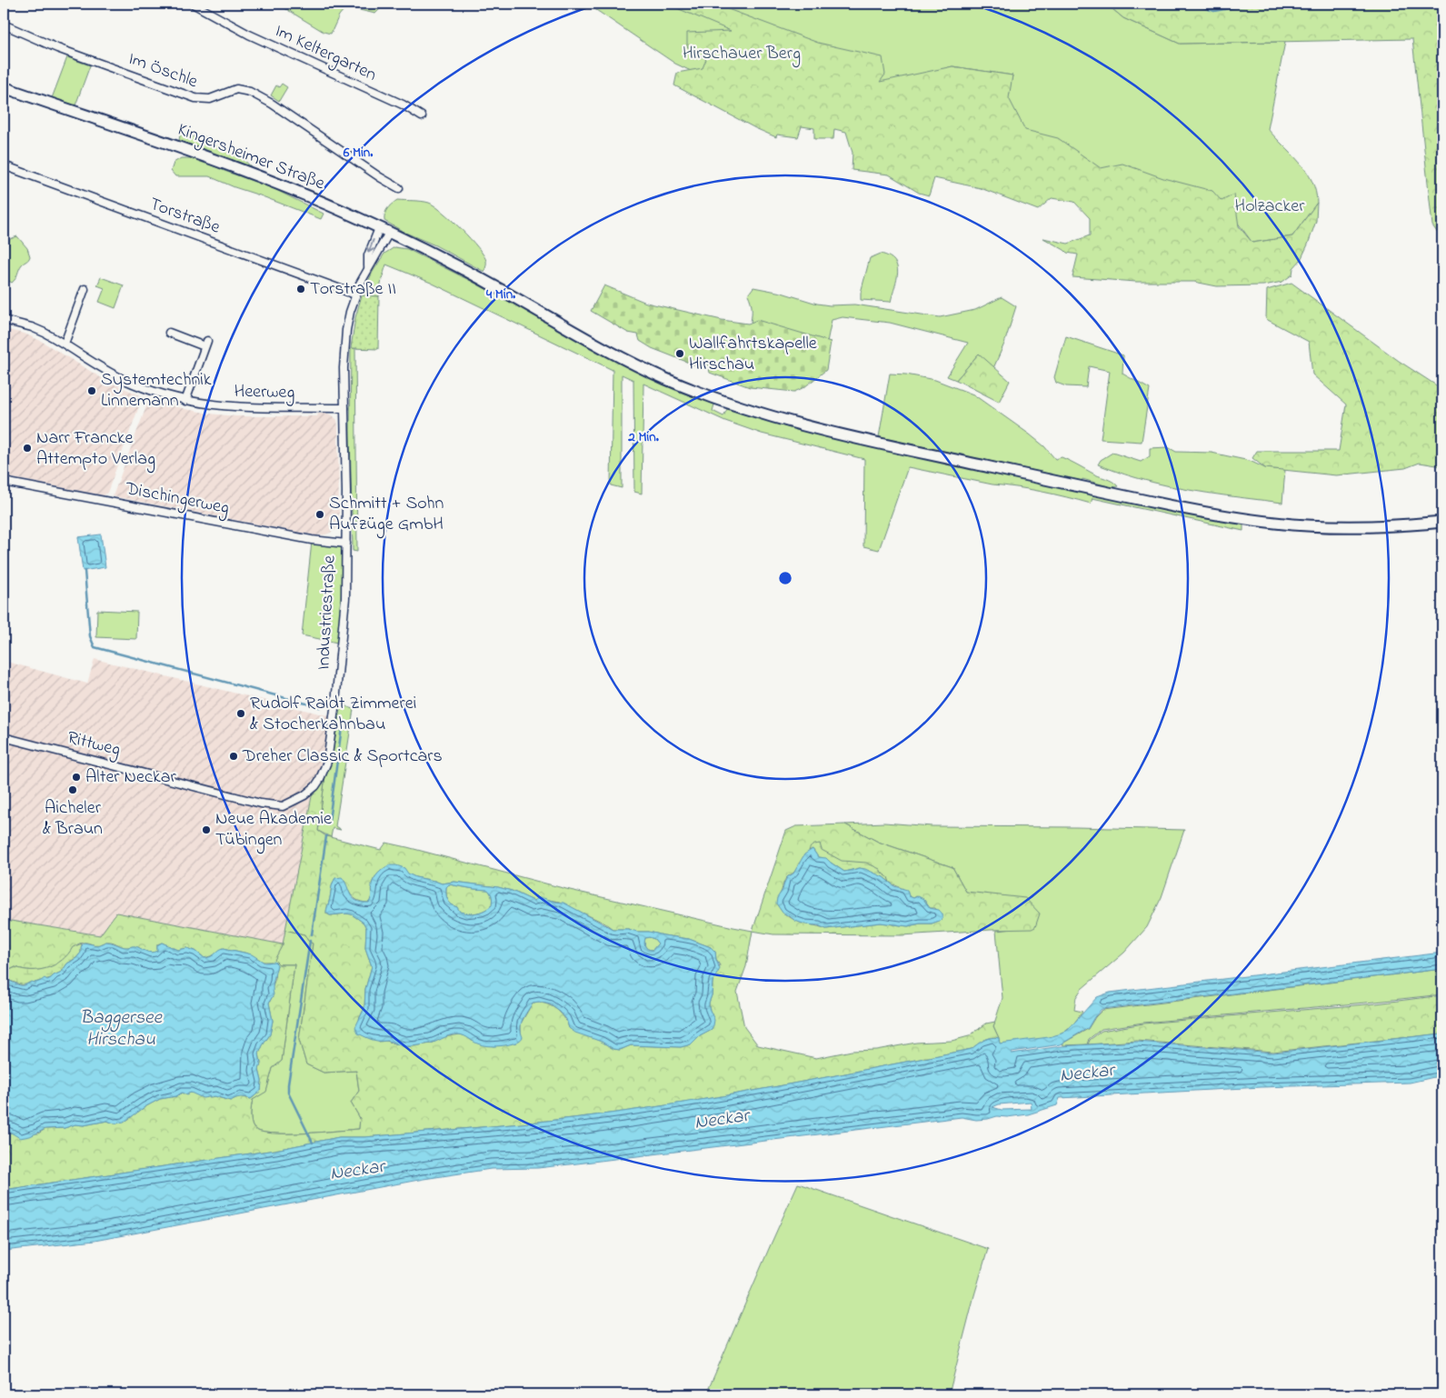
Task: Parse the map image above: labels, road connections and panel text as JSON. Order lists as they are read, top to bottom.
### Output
{
  "streets": {
    "main road": ["Kingersheimer Straße"],
    "street": [
      "Im Keltergarten",
      "Im Öschle",
      "Torstraße",
      "Heerweg",
      "Dischingerweg",
      "Industriestraße",
      "Rittweg"
    ]
  },
  "crossings": [
    ["Kingersheimer Straße", "Industriestraße"],
    ["Torstraße", "Industriestraße"],
    ["Heerweg", "Industriestraße"],
    ["Dischingerweg", "Industriestraße"],
    ["Industriestraße", "Rittweg"]
  ],
  "water": ["Baggersee Hirschau", "Neckar"],
  "parks": ["Hirschauer Berg", "Holzacker"],
  "places": [
    "Torstraße II",
    "Wallfahrtskapelle Hirschau",
    "Systemtechnik Linnemann",
    "Narr Francke Attempto Verlag",
    "Schmitt + Sohn Aufzüge GmbH",
    "Rudolf Raidt Zimmerei & Stocherkahnbau",
    "Dreher Classic & Sportcars",
    "Alter Neckar",
    "Aicheler & Braun",
    "Neue Akademie Tübingen"
  ],
  "rings": ["6 Min.", "4 Min.", "2 Min."]
}
